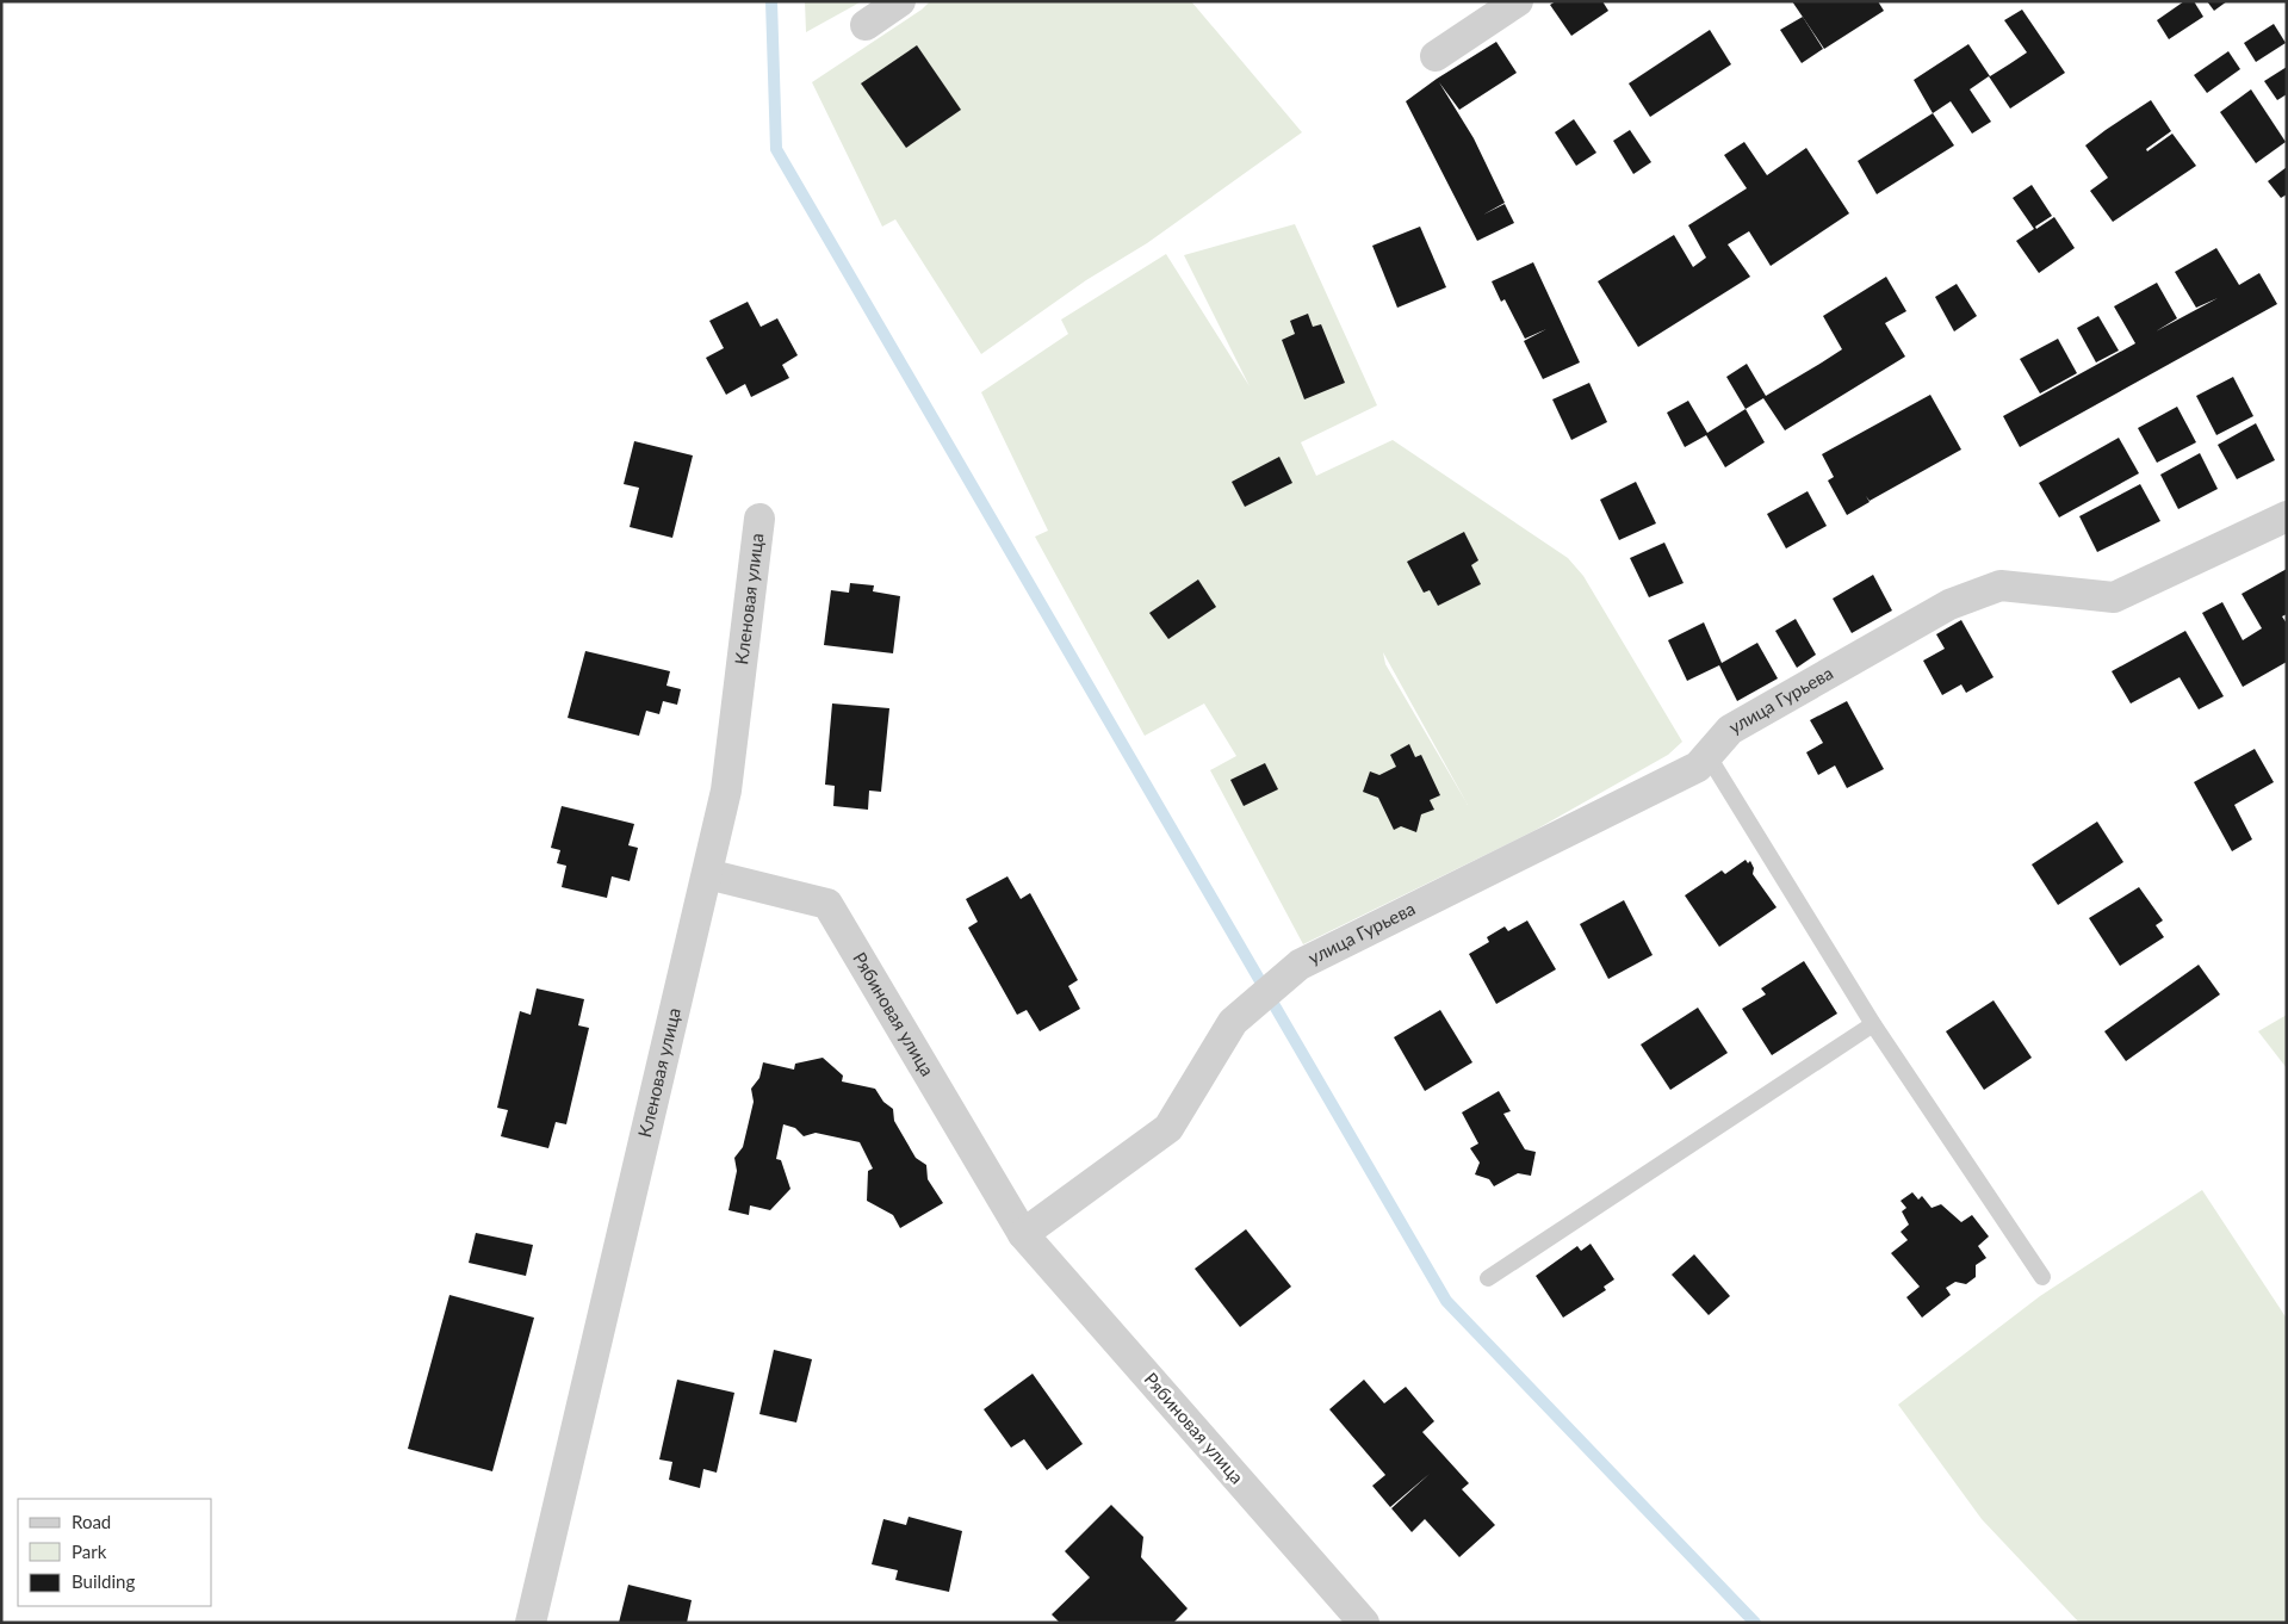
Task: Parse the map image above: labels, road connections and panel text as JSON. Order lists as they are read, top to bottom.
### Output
{
  "streets": {
    "street": ["Кленовая улица", "улица Гурьева", "Рябиновая улица"]
  },
  "crossings": [
    ["Кленовая улица", "Рябиновая улица"],
    ["улица Гурьева", "Рябиновая улица"]
  ],
  "legend": ["Road", "Park", "Building"]
}
